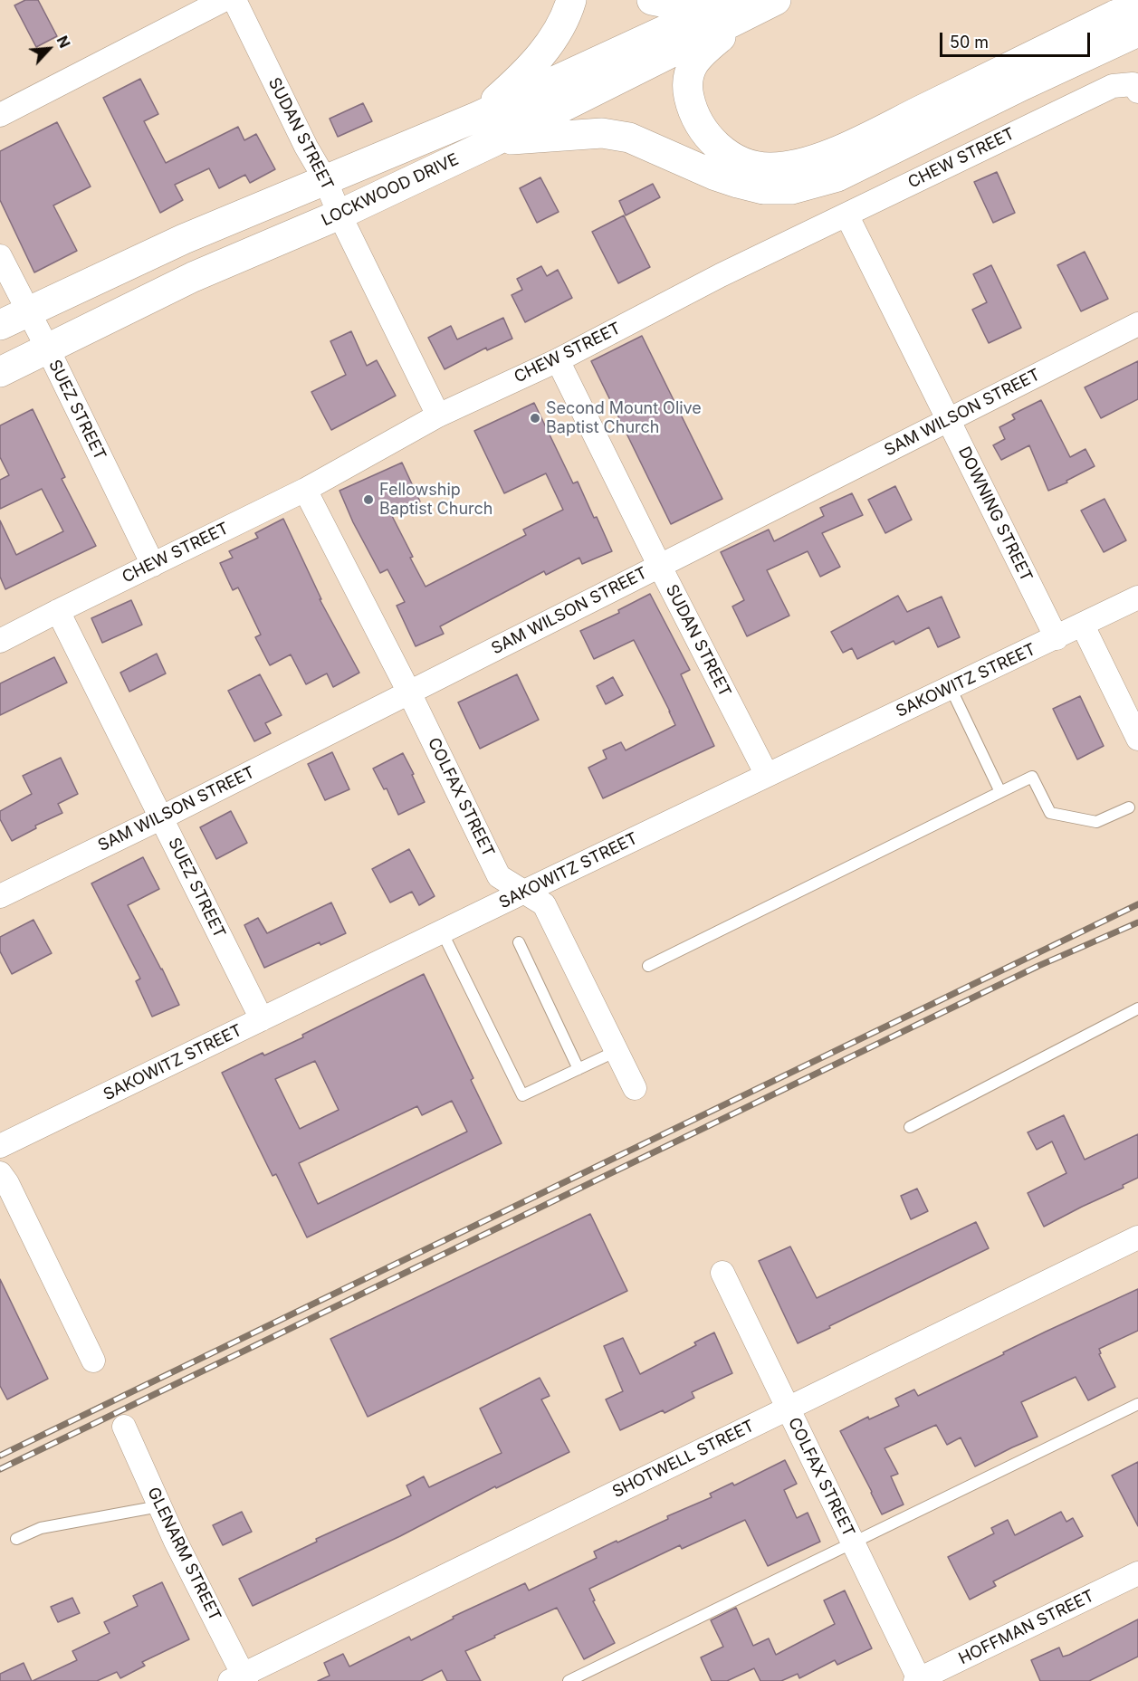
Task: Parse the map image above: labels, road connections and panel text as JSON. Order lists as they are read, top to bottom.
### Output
{
  "streets": {
    "main road": ["LOCKWOOD DRIVE"],
    "street": [
      "SUDAN STREET",
      "CHEW STREET",
      "SUEZ STREET",
      "SAM WILSON STREET",
      "DOWNING STREET",
      "SAKOWITZ STREET",
      "COLFAX STREET",
      "SHOTWELL STREET",
      "GLENARM STREET",
      "HOFFMAN STREET"
    ]
  },
  "crossings": [
    ["SUDAN STREET", "CHEW STREET"],
    ["SUDAN STREET", "LOCKWOOD DRIVE"],
    ["SUDAN STREET", "SAM WILSON STREET"],
    ["SUDAN STREET", "SAKOWITZ STREET"],
    ["CHEW STREET", "SUEZ STREET"],
    ["CHEW STREET", "DOWNING STREET"],
    ["CHEW STREET", "COLFAX STREET"],
    ["LOCKWOOD DRIVE", "SUEZ STREET"],
    ["SUEZ STREET", "SAM WILSON STREET"],
    ["SUEZ STREET", "SAKOWITZ STREET"],
    ["SAM WILSON STREET", "DOWNING STREET"],
    ["SAM WILSON STREET", "COLFAX STREET"],
    ["DOWNING STREET", "SAKOWITZ STREET"],
    ["SAKOWITZ STREET", "COLFAX STREET"],
    ["COLFAX STREET", "SHOTWELL STREET"],
    ["COLFAX STREET", "HOFFMAN STREET"],
    ["SHOTWELL STREET", "GLENARM STREET"]
  ],
  "places": ["Second Mount Olive Baptist Church", "Fellowship Baptist Church"],
  "scale_bar": "50 m",
  "north": "top right"
}
